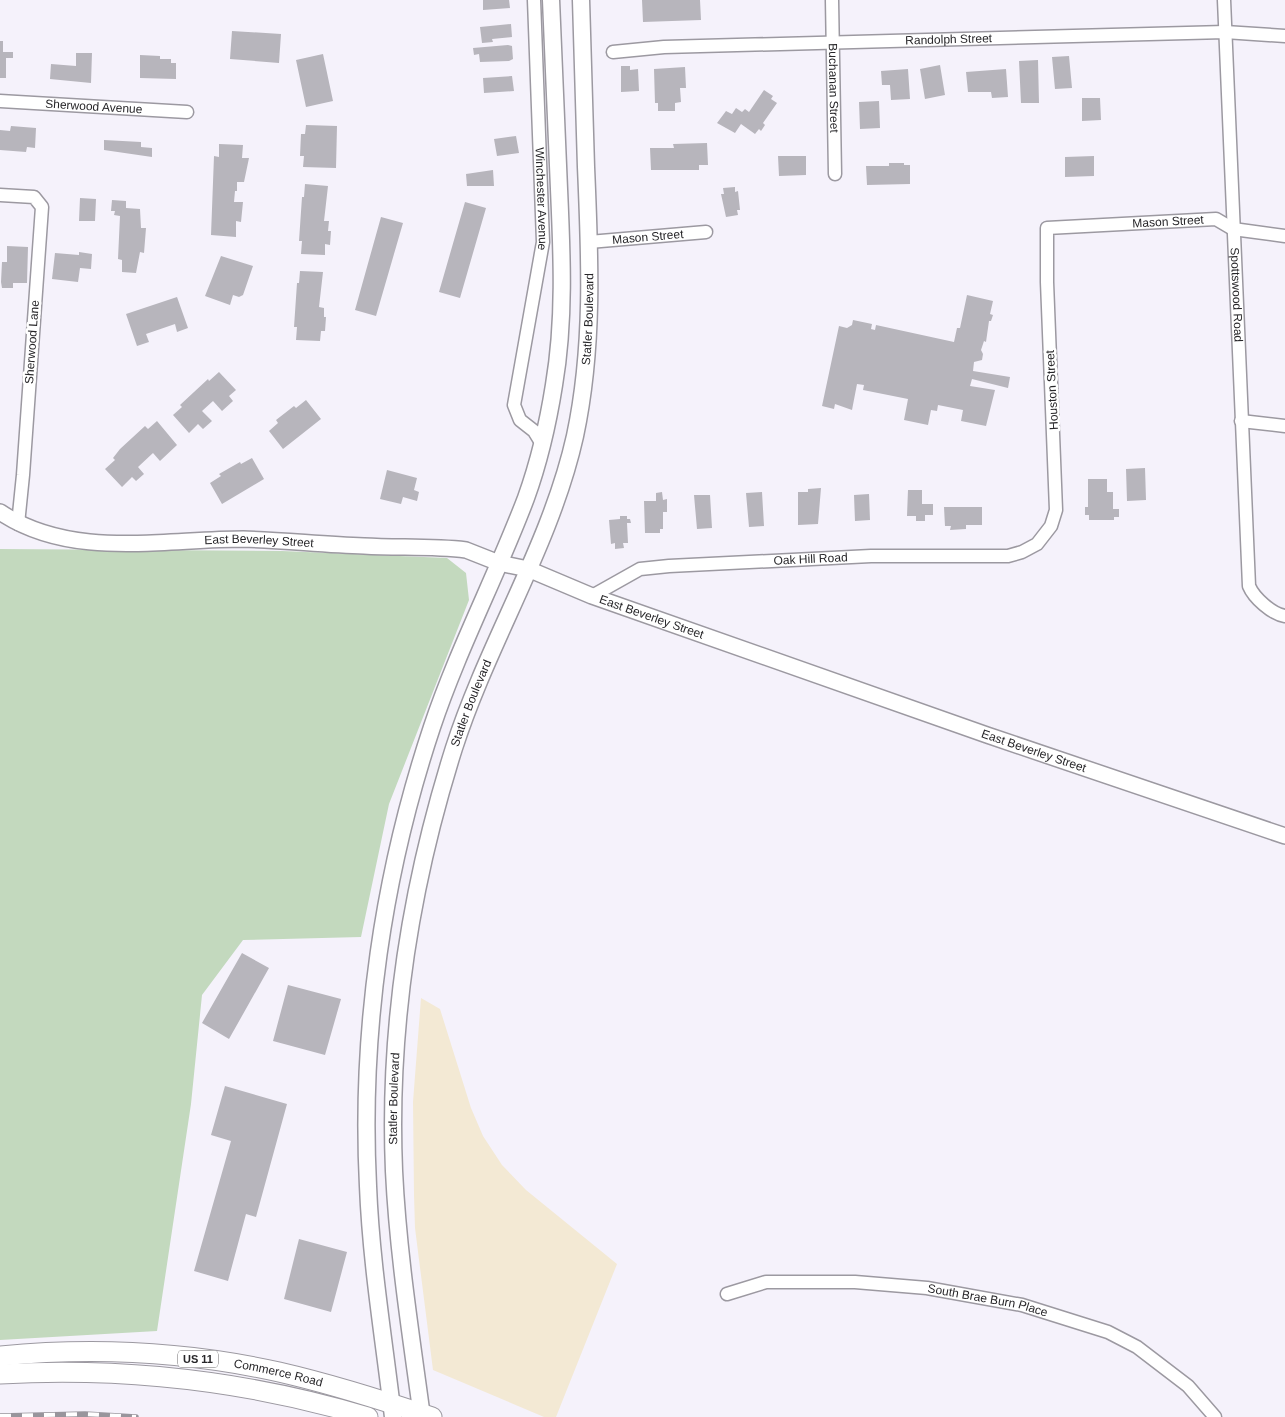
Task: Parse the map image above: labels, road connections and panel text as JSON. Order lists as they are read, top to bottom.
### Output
{
  "streets": {
    "main road": ["Statler Boulevard", "US 11", "Commerce Road"],
    "street": [
      "Randolph Street",
      "Buchanan Street",
      "Sherwood Avenue",
      "Winchester Avenue",
      "Mason Street",
      "Spottswood Road",
      "Sherwood Lane",
      "Houston Street",
      "East Beverley Street",
      "Oak Hill Road",
      "South Brae Burn Place"
    ]
  },
  "crossings": [
    ["Randolph Street", "Buchanan Street"],
    ["Randolph Street", "Spottswood Road"],
    ["Winchester Avenue", "Statler Boulevard"],
    ["Mason Street", "Spottswood Road"],
    ["Mason Street", "Statler Boulevard"],
    ["Mason Street", "Houston Street"],
    ["Statler Boulevard", "East Beverley Street"],
    ["Statler Boulevard", "Commerce Road"],
    ["Sherwood Lane", "East Beverley Street"],
    ["Houston Street", "Oak Hill Road"],
    ["East Beverley Street", "Oak Hill Road"]
  ]
}
